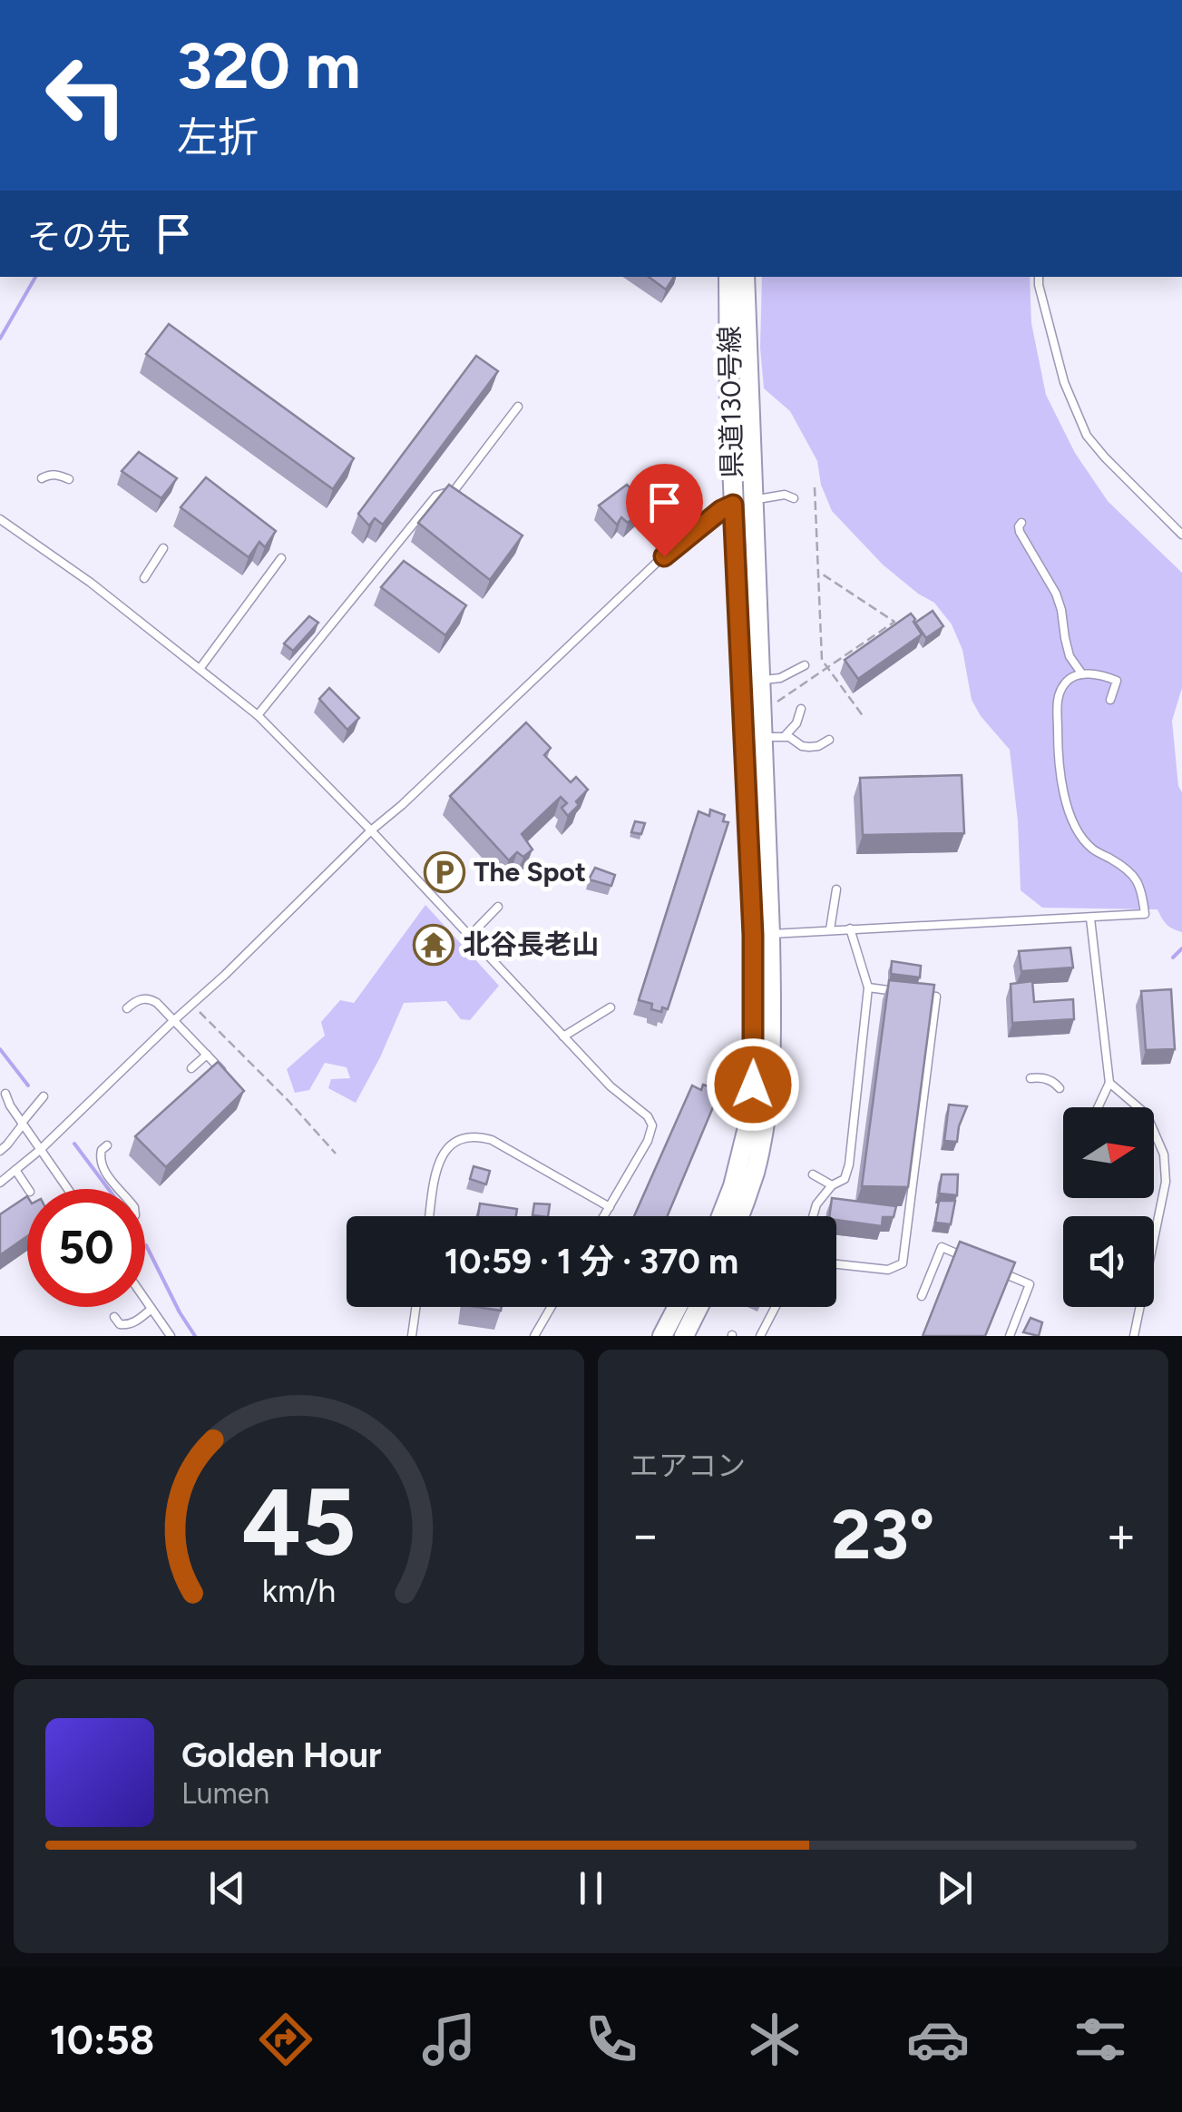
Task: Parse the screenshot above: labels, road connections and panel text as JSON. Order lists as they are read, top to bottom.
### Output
{
  "streets": {
    "main road": ["県道130号線"]
  },
  "places": {
    "parking": ["The Spot"],
    "temple": ["北谷長老山"]
  },
  "north": "right",
  "page": {
    "turn": ["320 m", "左折"],
    "then": "その先",
    "limit": "50",
    "trip": "10:59 · 1 分 · 370 m",
    "tile": "エアコン",
    "heat": ["−", "23°", "+"],
    "song": ["Golden Hour", "Lumen"],
    "tabs": "10:58",
    "gauge": ["45", "km/h"]
  }
}
